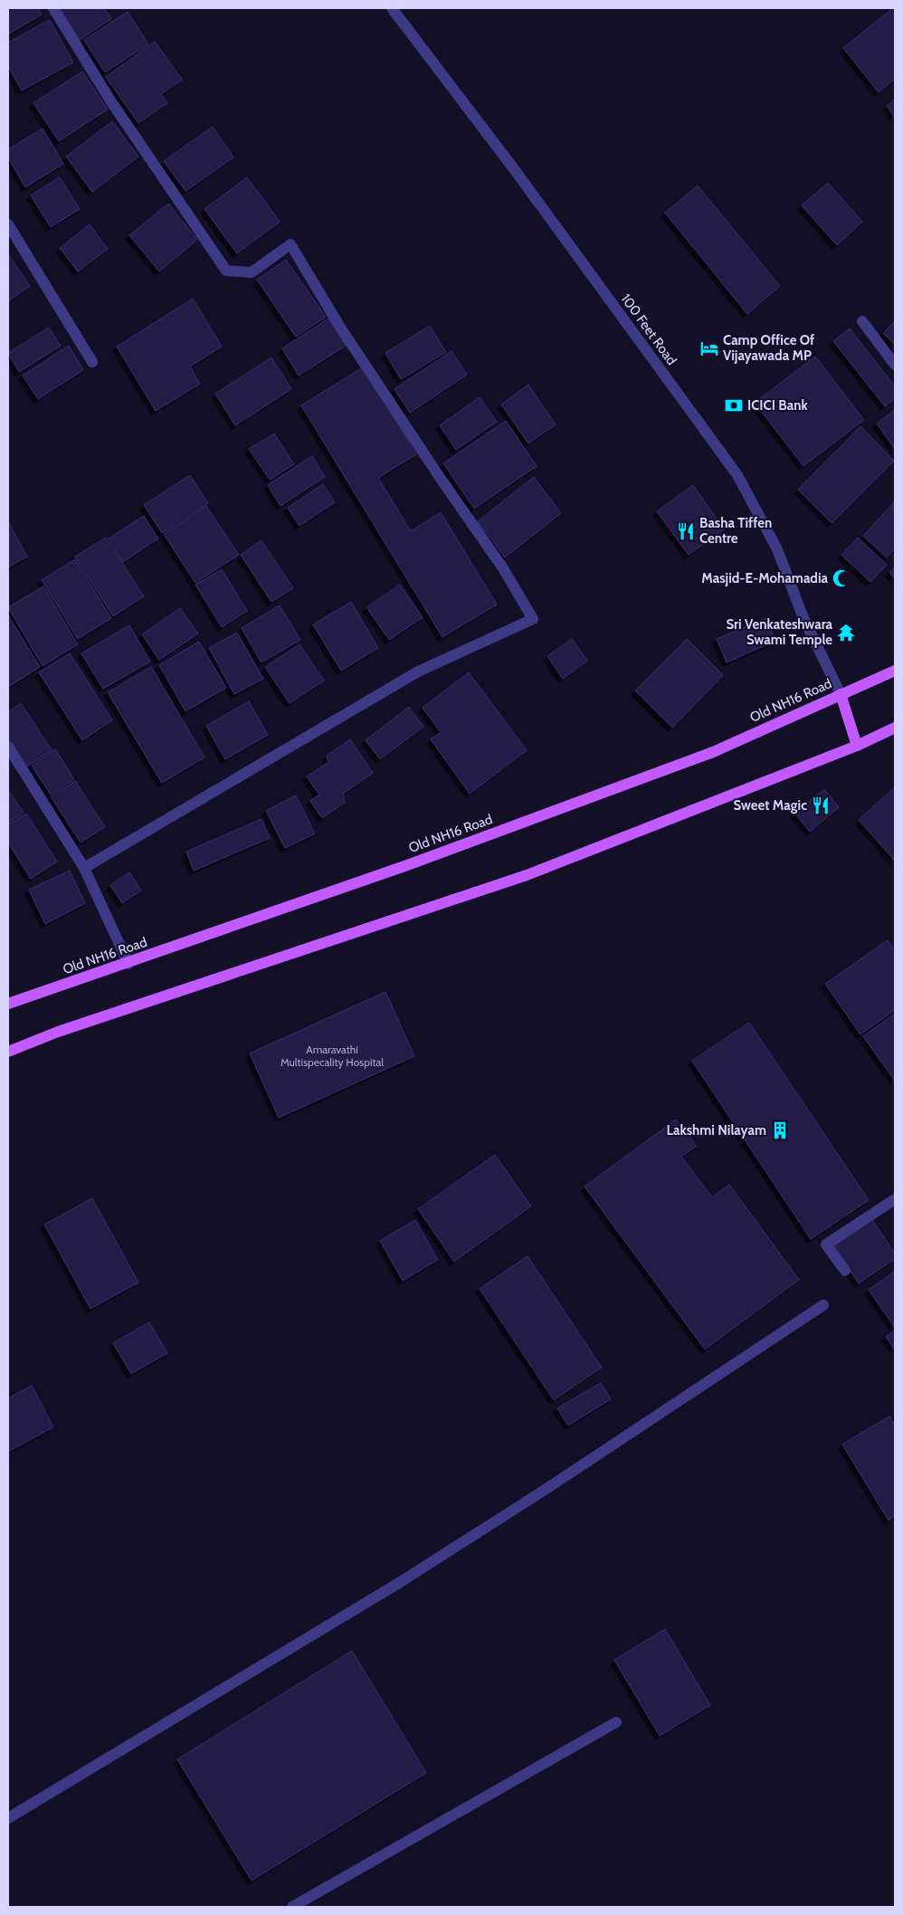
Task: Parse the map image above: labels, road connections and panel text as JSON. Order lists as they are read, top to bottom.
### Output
{
  "streets": {
    "main road": ["Old NH16 Road"],
    "street": ["100 Feet Road"]
  },
  "crossings": [
    ["100 Feet Road", "Old NH16 Road"]
  ],
  "places": {
    "hotel": ["Camp Office Of Vijayawada MP"],
    "bank": ["ICICI Bank"],
    "restaurant": ["Basha Tiffen Centre", "Sweet Magic"],
    "mosque": ["Masjid-E-Mohamadia"],
    "temple": ["Sri Venkateshwara Swami Temple"],
    "building": ["Lakshmi Nilayam"]
  },
  "house_numbers": ["Amaravathi Multispecality Hospital"]
}
